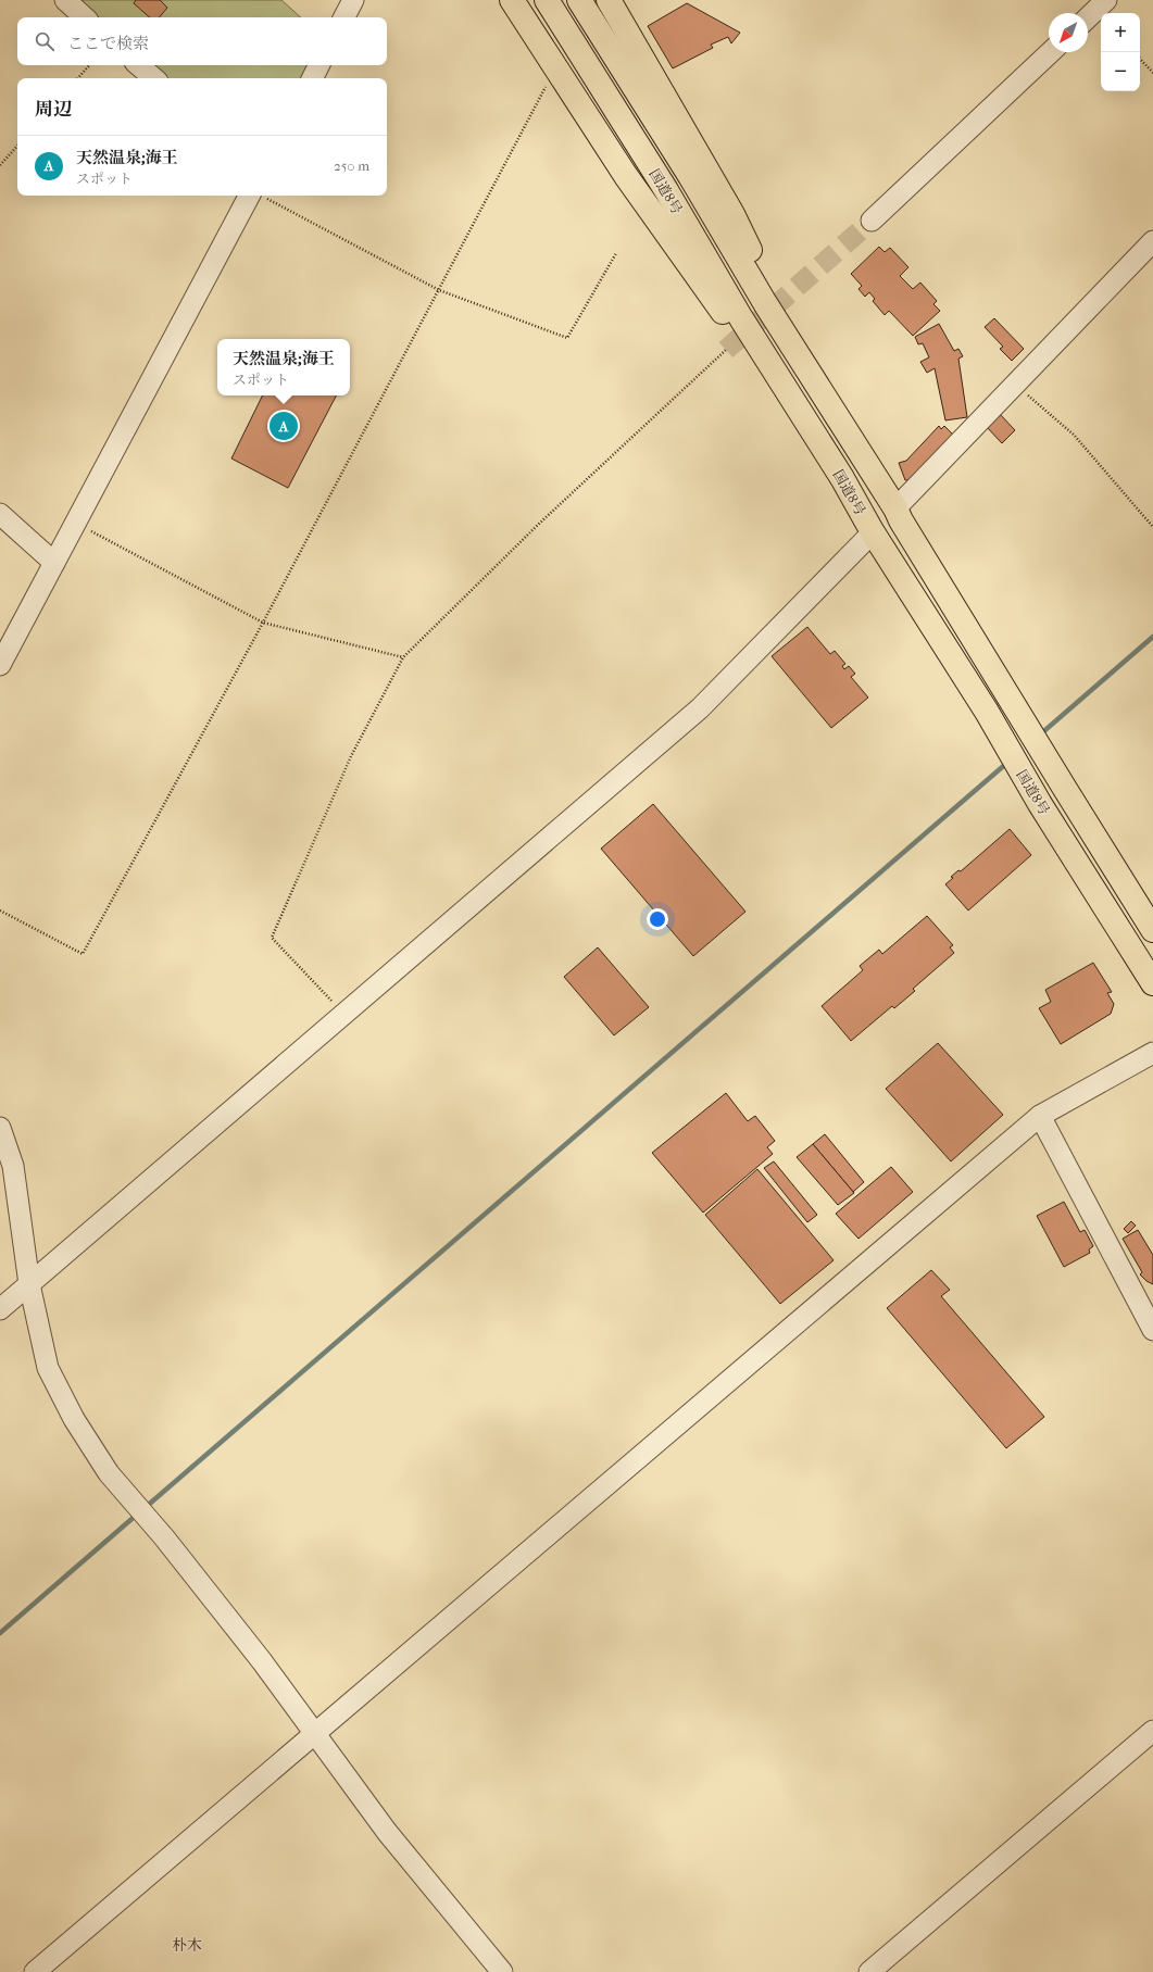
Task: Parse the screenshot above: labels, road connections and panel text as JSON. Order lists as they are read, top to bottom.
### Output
{
  "streets": {
    "highway": ["国道8号"]
  },
  "districts": ["朴木"],
  "north": "bottom left",
  "page": {
    "map_buttons": ["+", "−"],
    "search": "ここで検索",
    "heading": "周辺",
    "list": [
      {
        "mark": "A",
        "name": "天然温泉;海王",
        "note": "スポット",
        "value": "250 m"
      }
    ],
    "popup": ["天然温泉;海王", "スポット"],
    "pins": "A"
  }
}
